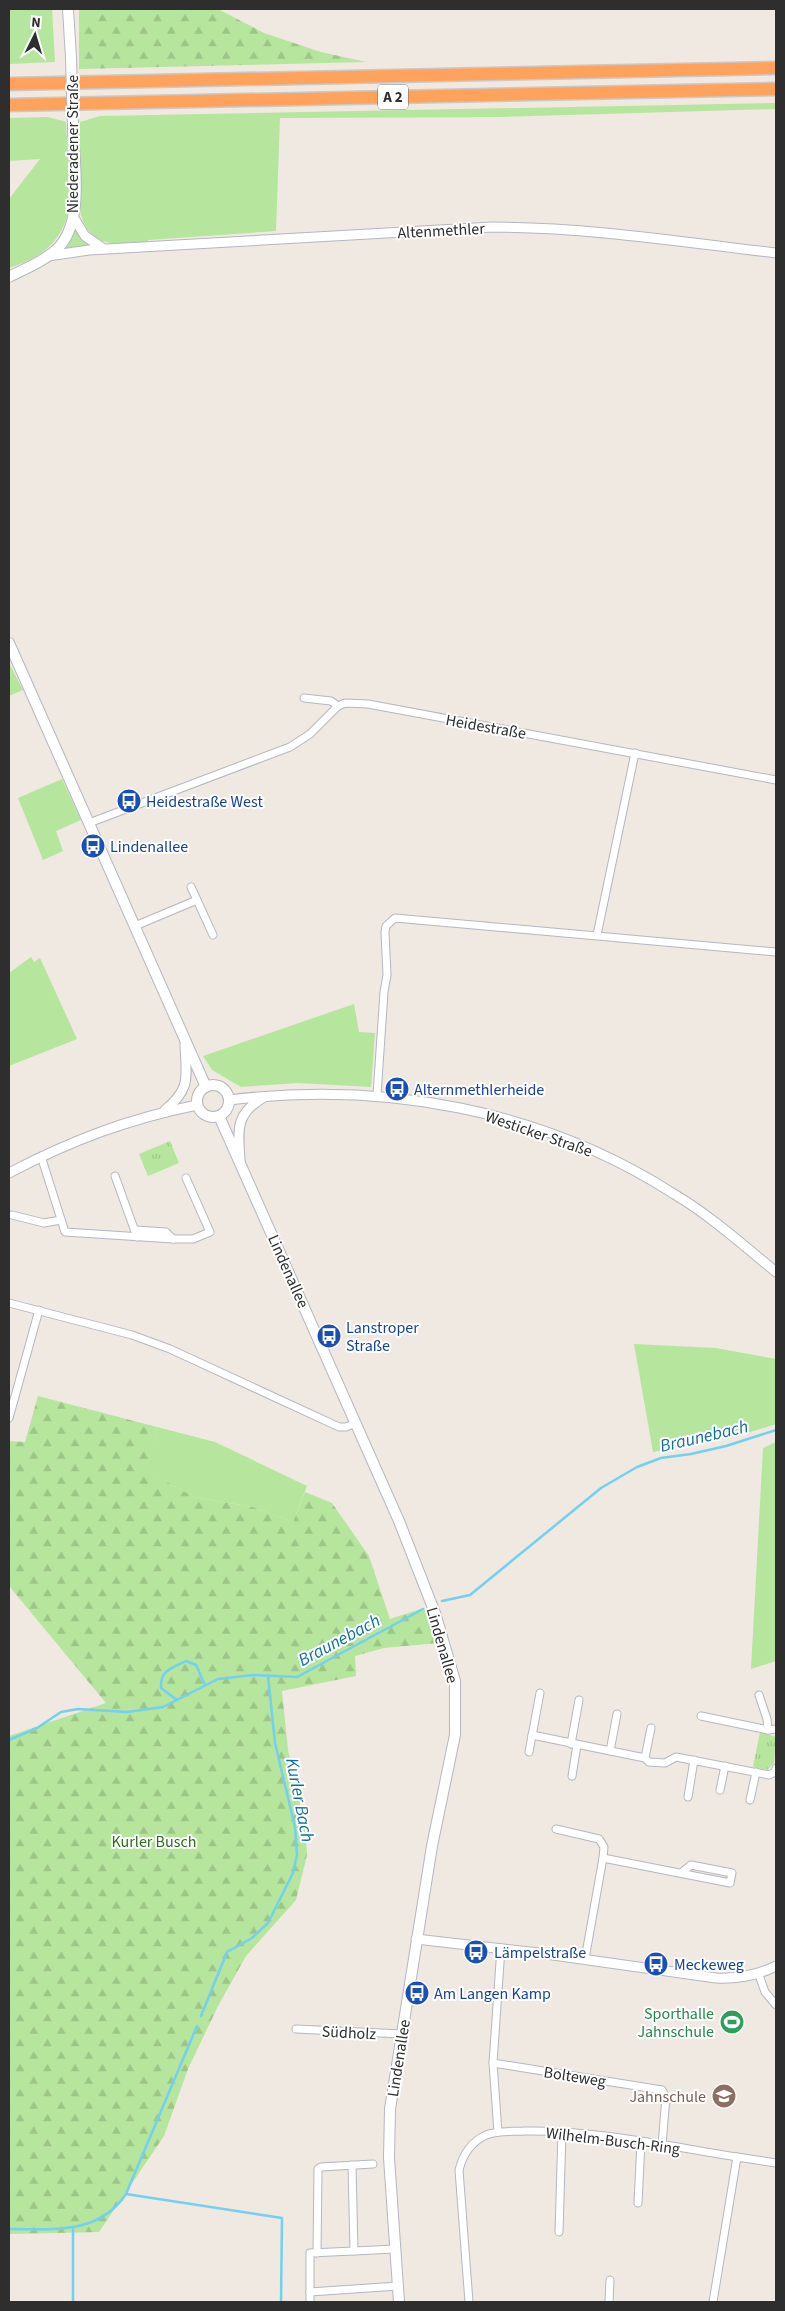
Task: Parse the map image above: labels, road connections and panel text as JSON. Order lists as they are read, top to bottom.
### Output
{
  "streets": {
    "highway": ["A 2"],
    "main road": ["Niederadener Straße", "Lindenallee"],
    "street": [
      "Altenmethler",
      "Heidestraße",
      "Westicker Straße",
      "Südholz",
      "Bolteweg",
      "Wilhelm-Busch-Ring"
    ]
  },
  "crossings": [
    ["Niederadener Straße", "Altenmethler"],
    ["Westicker Straße", "Lindenallee"],
    ["Lindenallee", "Südholz"],
    ["Bolteweg", "Wilhelm-Busch-Ring"]
  ],
  "water": ["Braunebach", "Kurler Bach"],
  "parks": ["Kurler Busch"],
  "places": {
    "bus stop": [
      "Heidestraße West",
      "Lindenallee",
      "Alternmethlerheide",
      "Lanstroper Straße",
      "Lämpelstraße",
      "Meckeweg",
      "Am Langen Kamp"
    ],
    "sports": ["Sporthalle Jahnschule"],
    "school or university": ["Jahnschule"]
  },
  "north": "top"
}
